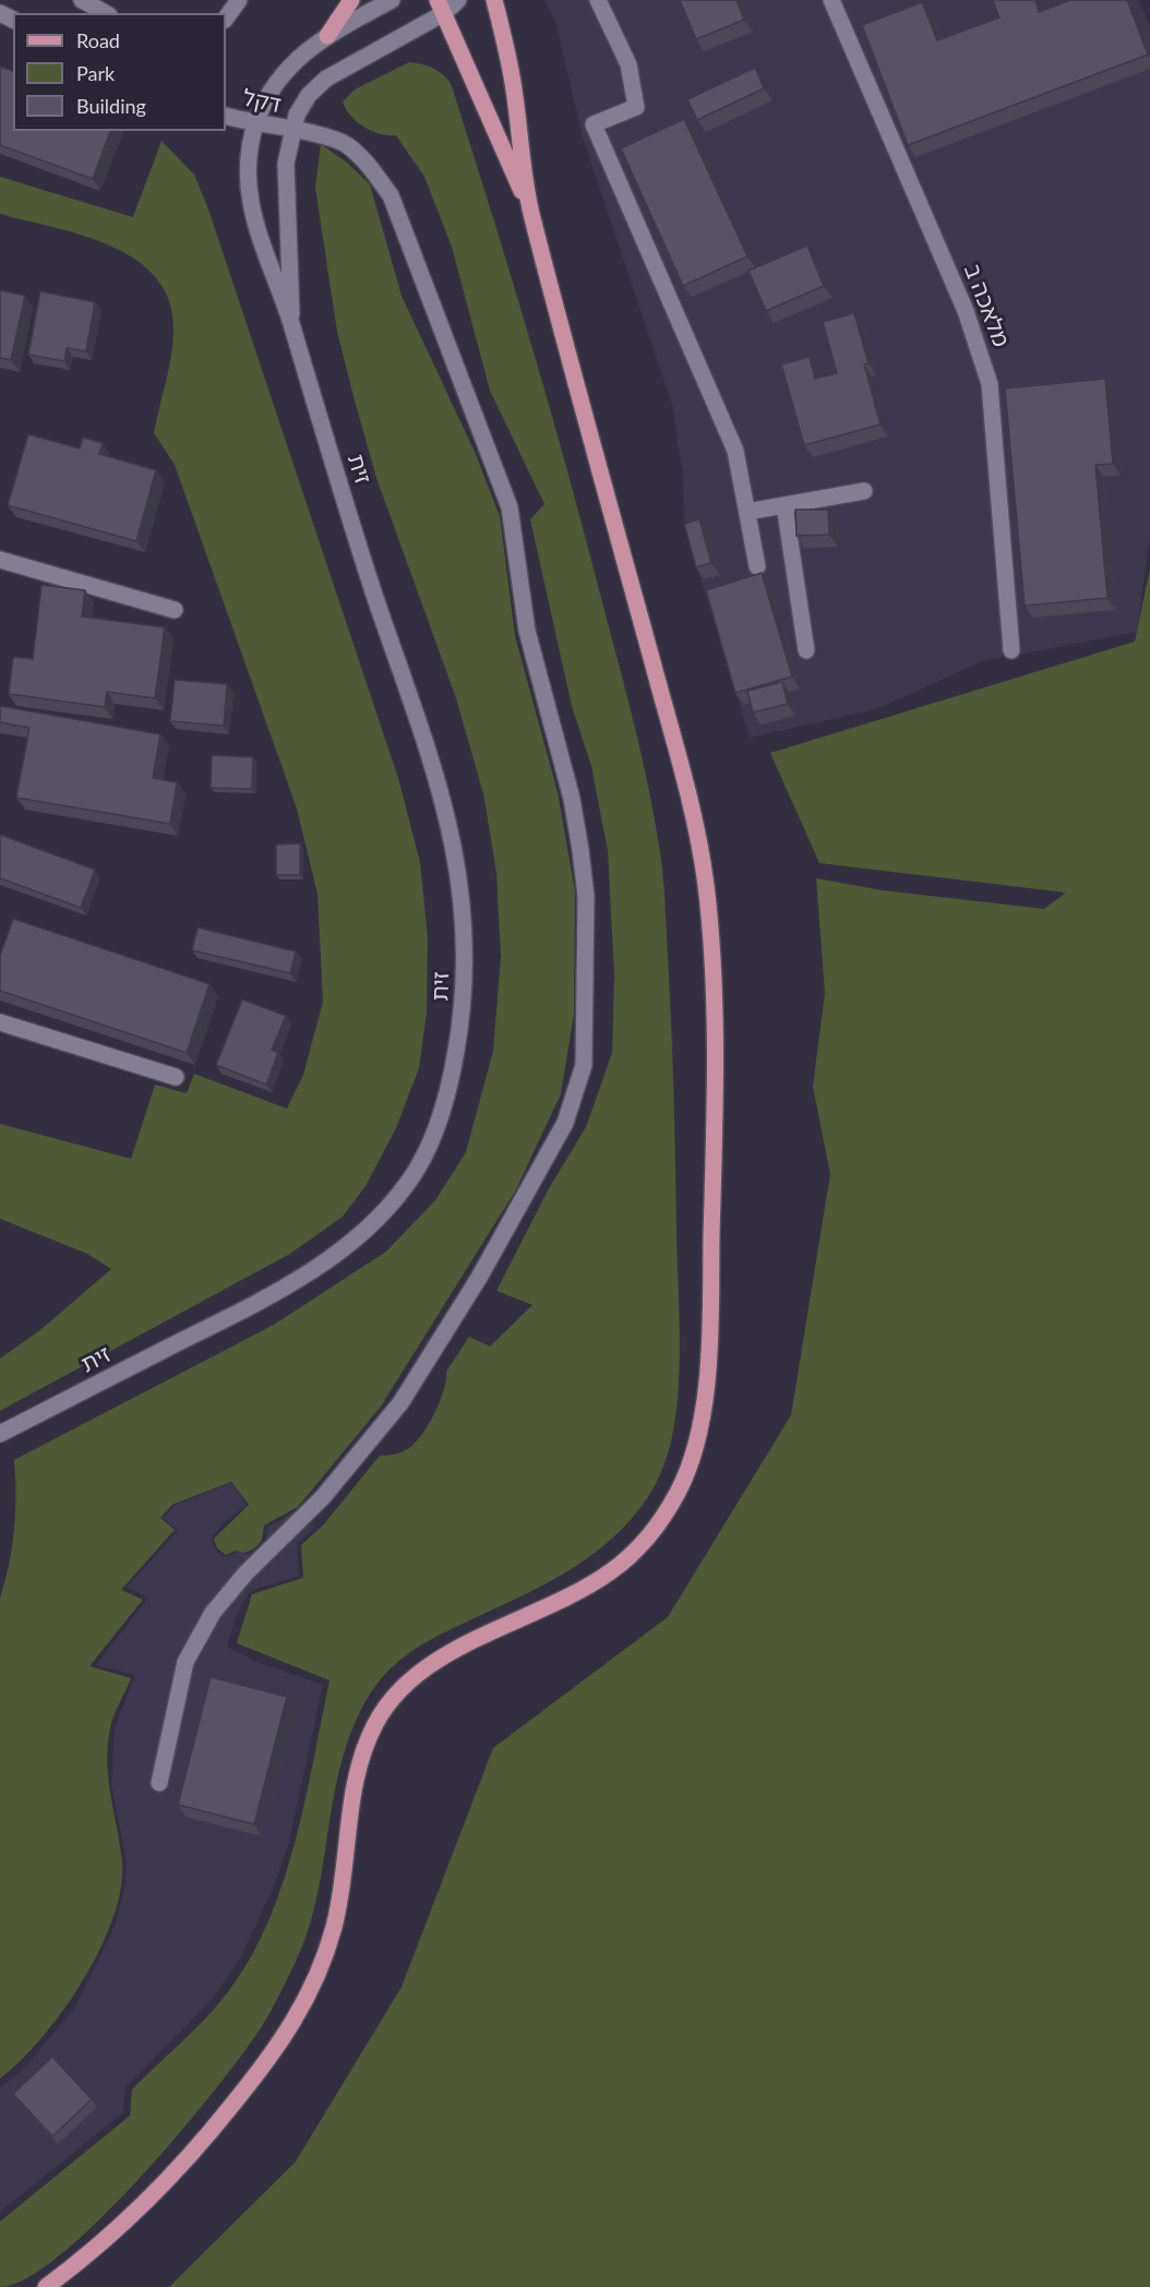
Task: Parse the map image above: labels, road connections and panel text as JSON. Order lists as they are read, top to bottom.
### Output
{
  "streets": {
    "street": ["דקל", "מלאכה ב", "זית"]
  },
  "crossings": [
    ["דקל", "זית"]
  ],
  "legend": ["Road", "Park", "Building"]
}
